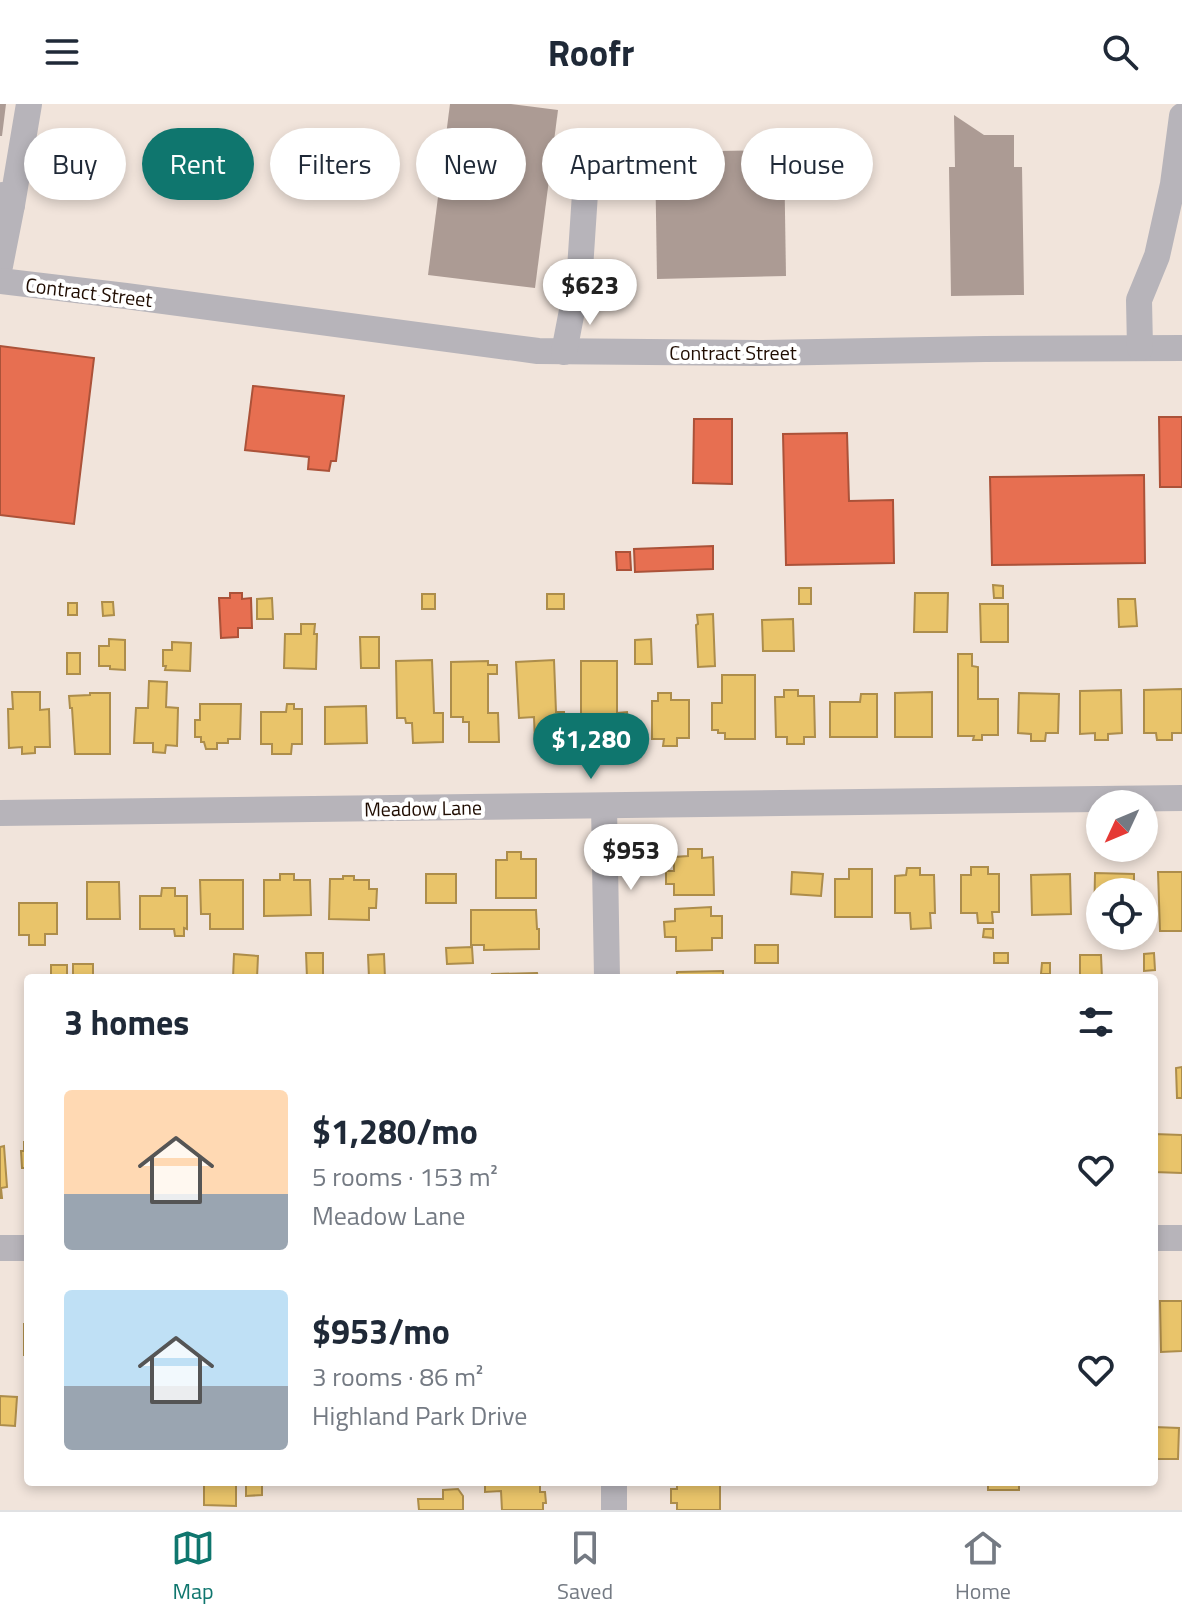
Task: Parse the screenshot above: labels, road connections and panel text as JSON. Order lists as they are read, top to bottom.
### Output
{
  "streets": {
    "street": ["Contract Street", "Meadow Lane"]
  },
  "north": "bottom left",
  "page": {
    "header": "Roofr",
    "chip": [
      "Buy",
      "Rent",
      "Filters",
      "New",
      "Apartment",
      "House"
    ],
    "price": ["$623", "$1,280", "$953"],
    "heading": "3 homes",
    "list": [
      {
        "name": "$1,280/mo",
        "note": "5 rooms · 153 m² · Meadow Lane"
      },
      {
        "name": "$953/mo",
        "note": "3 rooms · 86 m² · Highland Park Drive"
      }
    ],
    "tabs": ["Map", "Saved", "Home"]
  }
}
